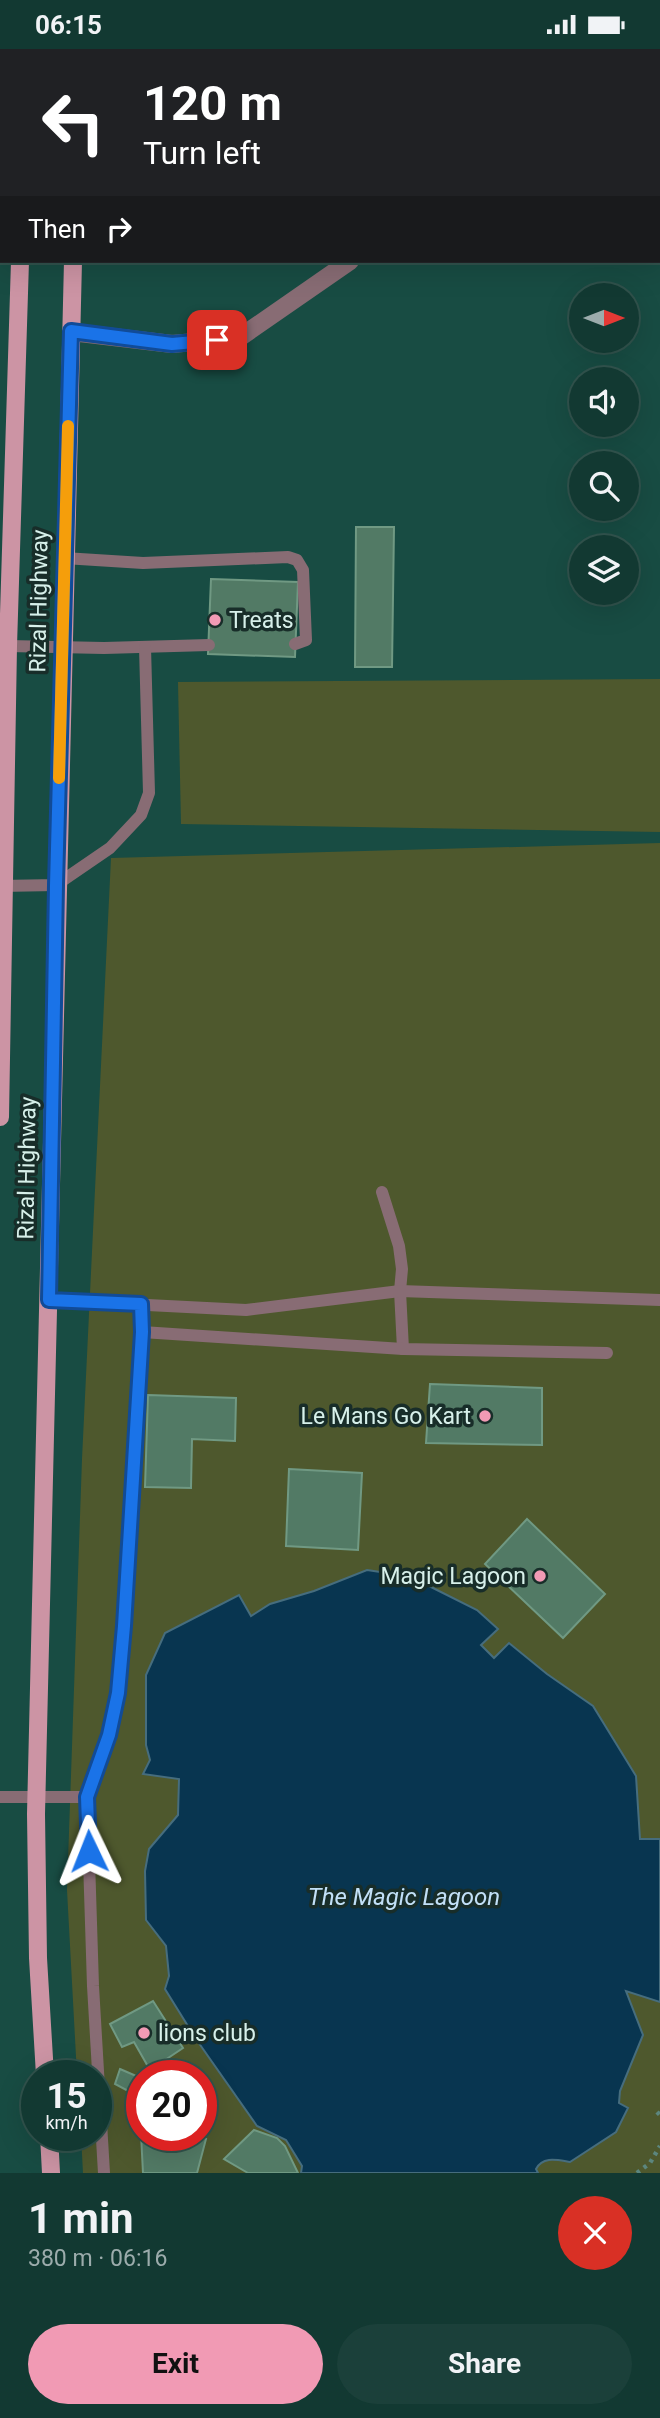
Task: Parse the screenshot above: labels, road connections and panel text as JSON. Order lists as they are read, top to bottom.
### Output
{
  "streets": {
    "main road": ["Rizal Highway"]
  },
  "water": ["The Magic Lagoon"],
  "places": [
    "Treats",
    "Le Mans Go Kart",
    "Magic Lagoon",
    "lions club"
  ],
  "north": "right",
  "page": {
    "status": "06:15",
    "turn": ["120 m", "Turn left"],
    "then": "Then",
    "speed": "15 km/h",
    "limit": "20",
    "heading": ["1 min", "380 m · 06:16"],
    "buttons": ["Exit", "Share"]
  }
}
